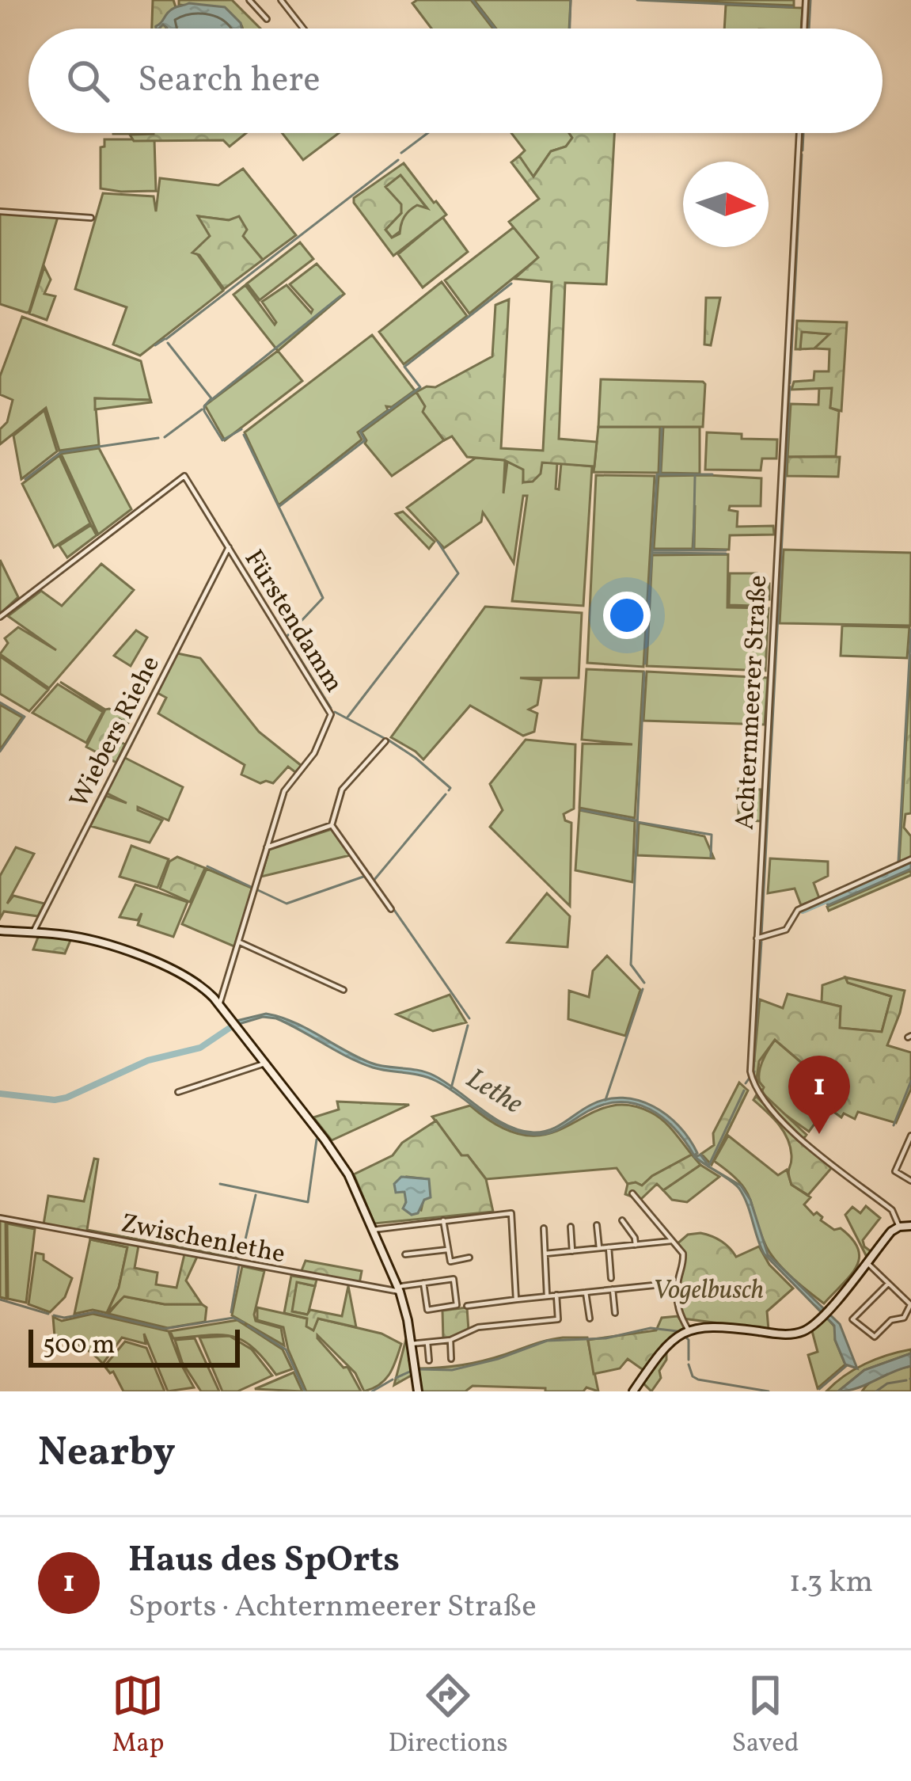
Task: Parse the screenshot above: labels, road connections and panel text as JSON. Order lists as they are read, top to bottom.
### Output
{
  "streets": {
    "street": [
      "Fürstendamm",
      "Achternmeerer Straße",
      "Wiebers Riehe",
      "Zwischenlethe"
    ]
  },
  "crossings": [
    ["Fürstendamm", "Wiebers Riehe"]
  ],
  "water": ["Lethe"],
  "parks": ["Vogelbusch"],
  "scale_bar": "500 m",
  "north": "right",
  "page": {
    "search": "Search here",
    "pins": "1",
    "scale": "500 m",
    "heading": "Nearby",
    "list": [
      {
        "mark": "1",
        "name": "Haus des SpOrts",
        "note": "Sports · Achternmeerer Straße",
        "value": "1.3 km"
      }
    ],
    "nav": ["Map", "Directions", "Saved"]
  }
}
